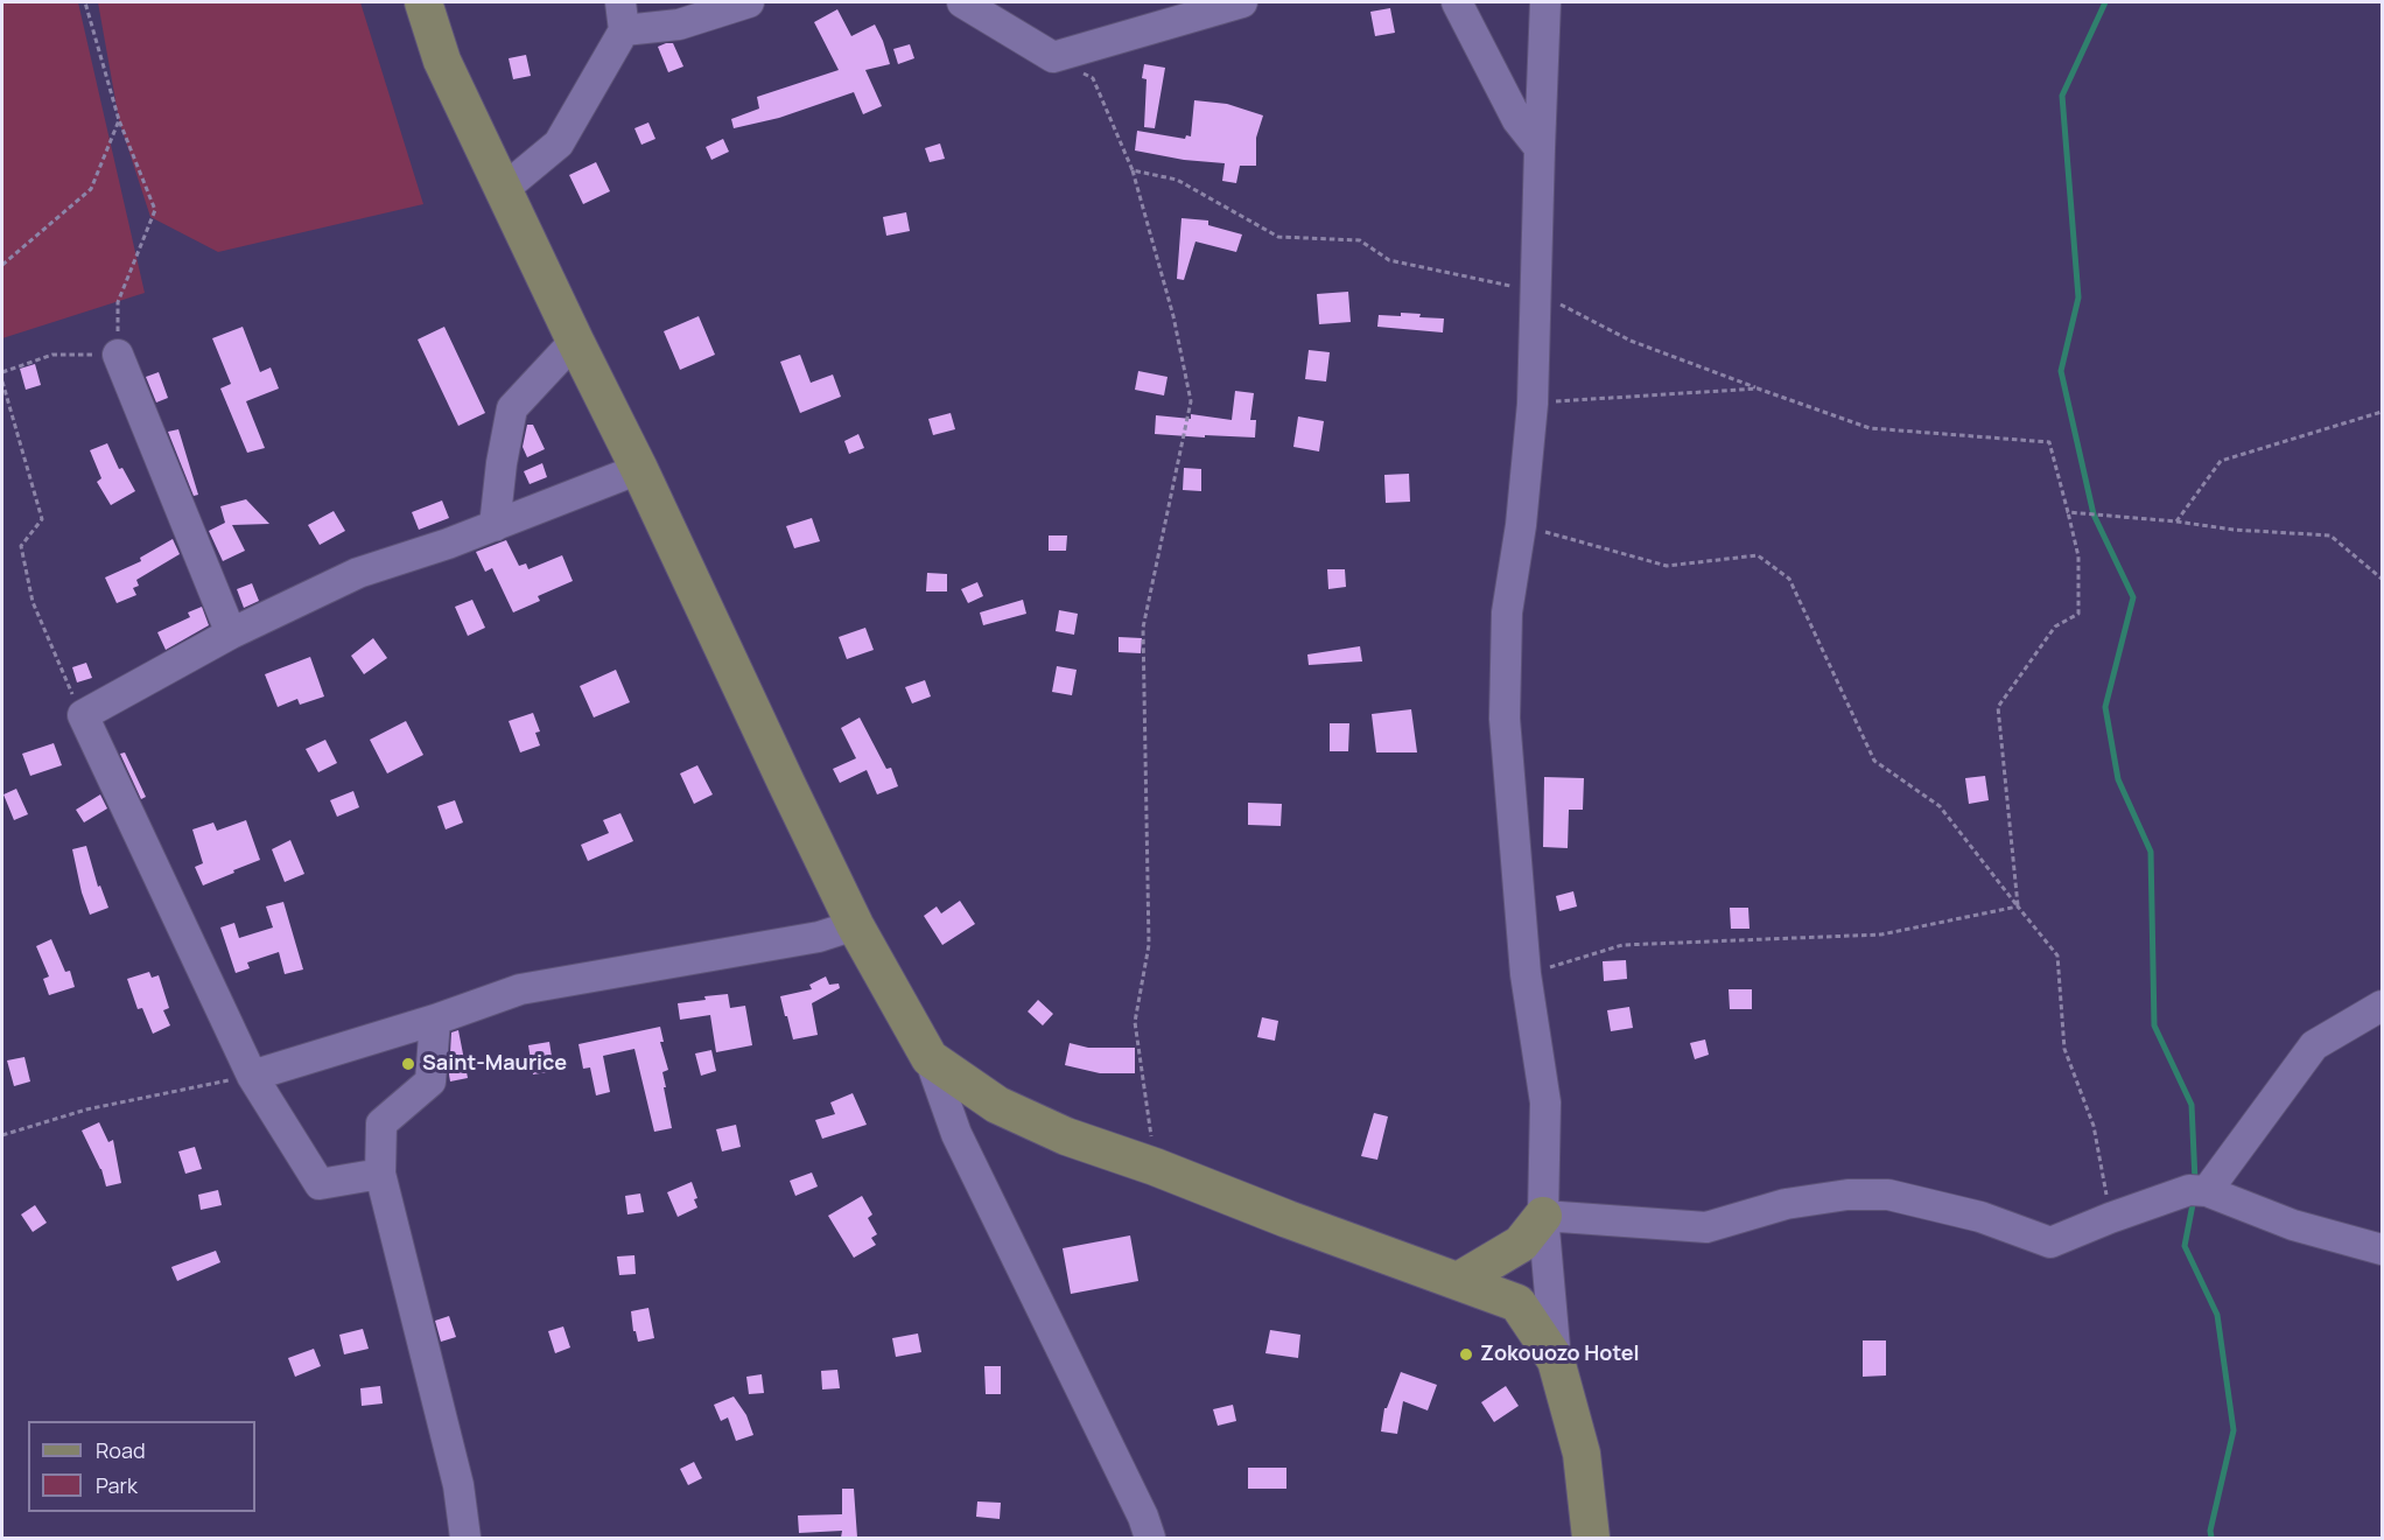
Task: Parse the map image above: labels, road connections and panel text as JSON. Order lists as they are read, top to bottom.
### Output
{
  "places": ["Saint-Maurice", "Zokouozo Hotel"],
  "legend": ["Road", "Park"]
}
